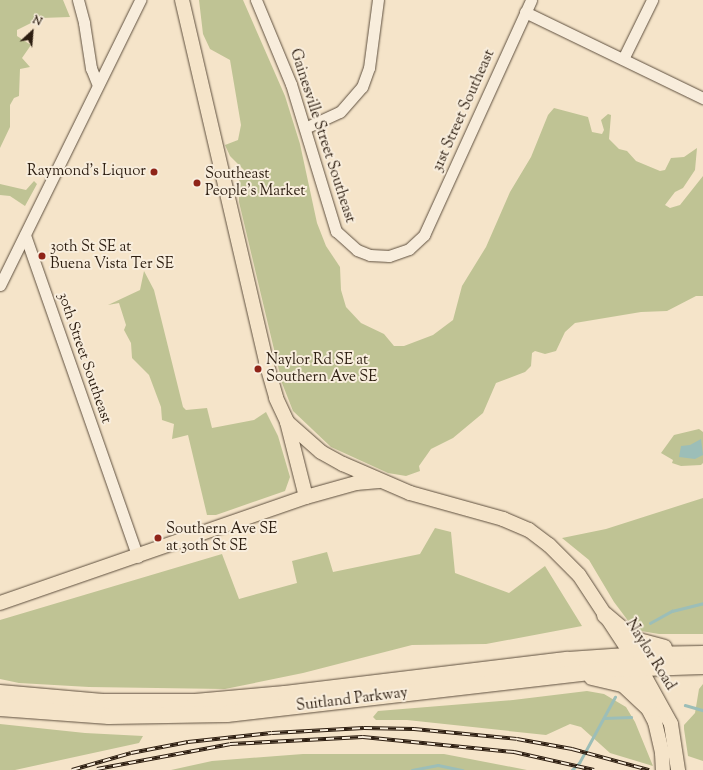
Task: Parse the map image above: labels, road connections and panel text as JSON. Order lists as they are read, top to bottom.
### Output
{
  "streets": {
    "highway": ["Suitland Parkway"],
    "main road": ["Naylor Road"],
    "street": ["31st Street Southeast", "Gainesville Street Southeast", "30th Street Southeast"]
  },
  "crossings": [
    ["31st Street Southeast", "Gainesville Street Southeast"],
    ["Naylor Road", "Suitland Parkway"]
  ],
  "places": [
    "Raymond's Liquor",
    "Southeast People's Market",
    "30th St SE at Buena Vista Ter SE",
    "Naylor Rd SE at Southern Ave SE",
    "Southern Ave SE at 30th St SE"
  ],
  "north": "top right"
}
